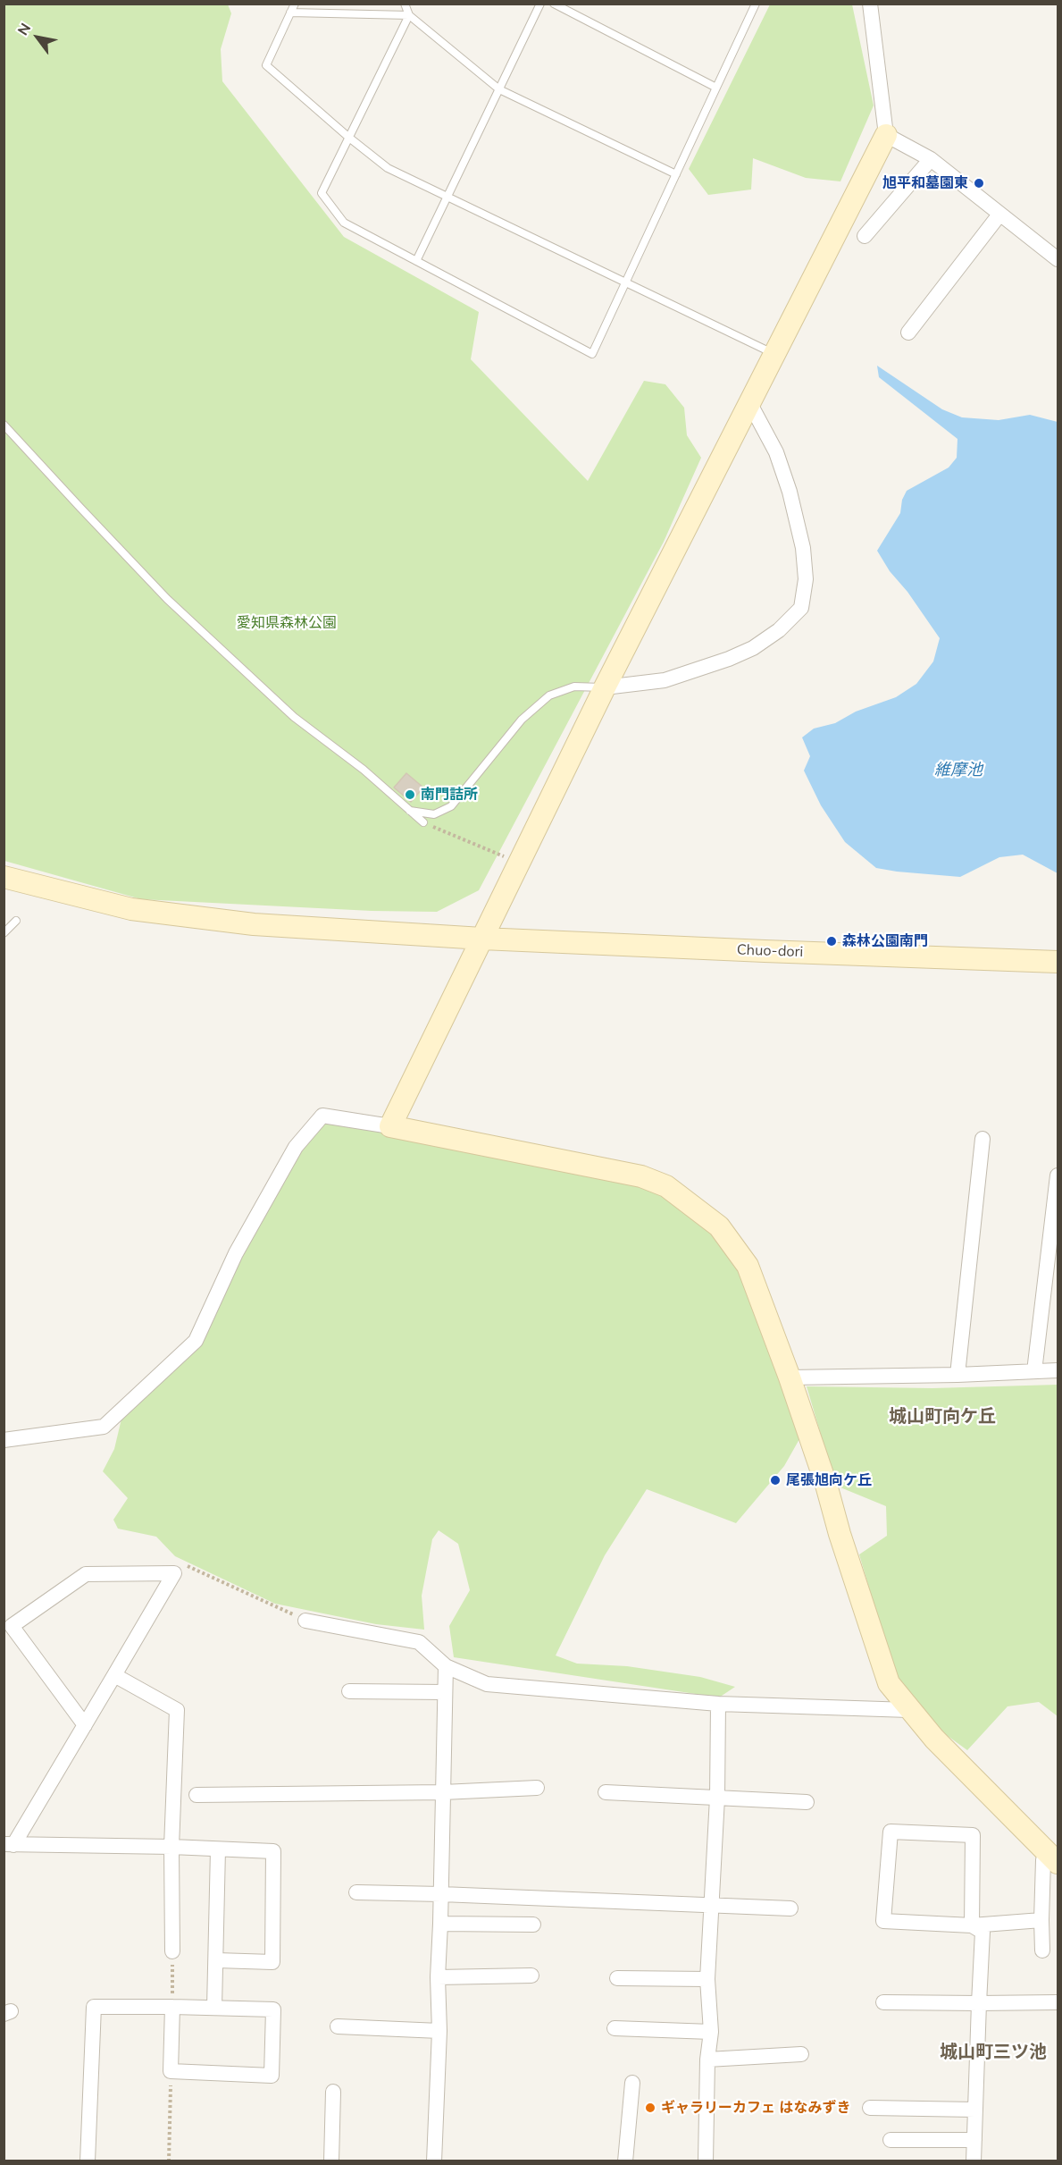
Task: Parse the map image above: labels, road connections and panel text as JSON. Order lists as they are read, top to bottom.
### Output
{
  "streets": {
    "street": ["Chuo-dori"]
  },
  "districts": ["城山町向ケ丘", "城山町三ツ池"],
  "water": ["維摩池"],
  "parks": ["愛知県森林公園"],
  "places": [
    "旭平和墓園東",
    "南門詰所",
    "森林公園南門",
    "尾張旭向ケ丘",
    "ギャラリーカフェ はなみずき"
  ],
  "north": "top left"
}
